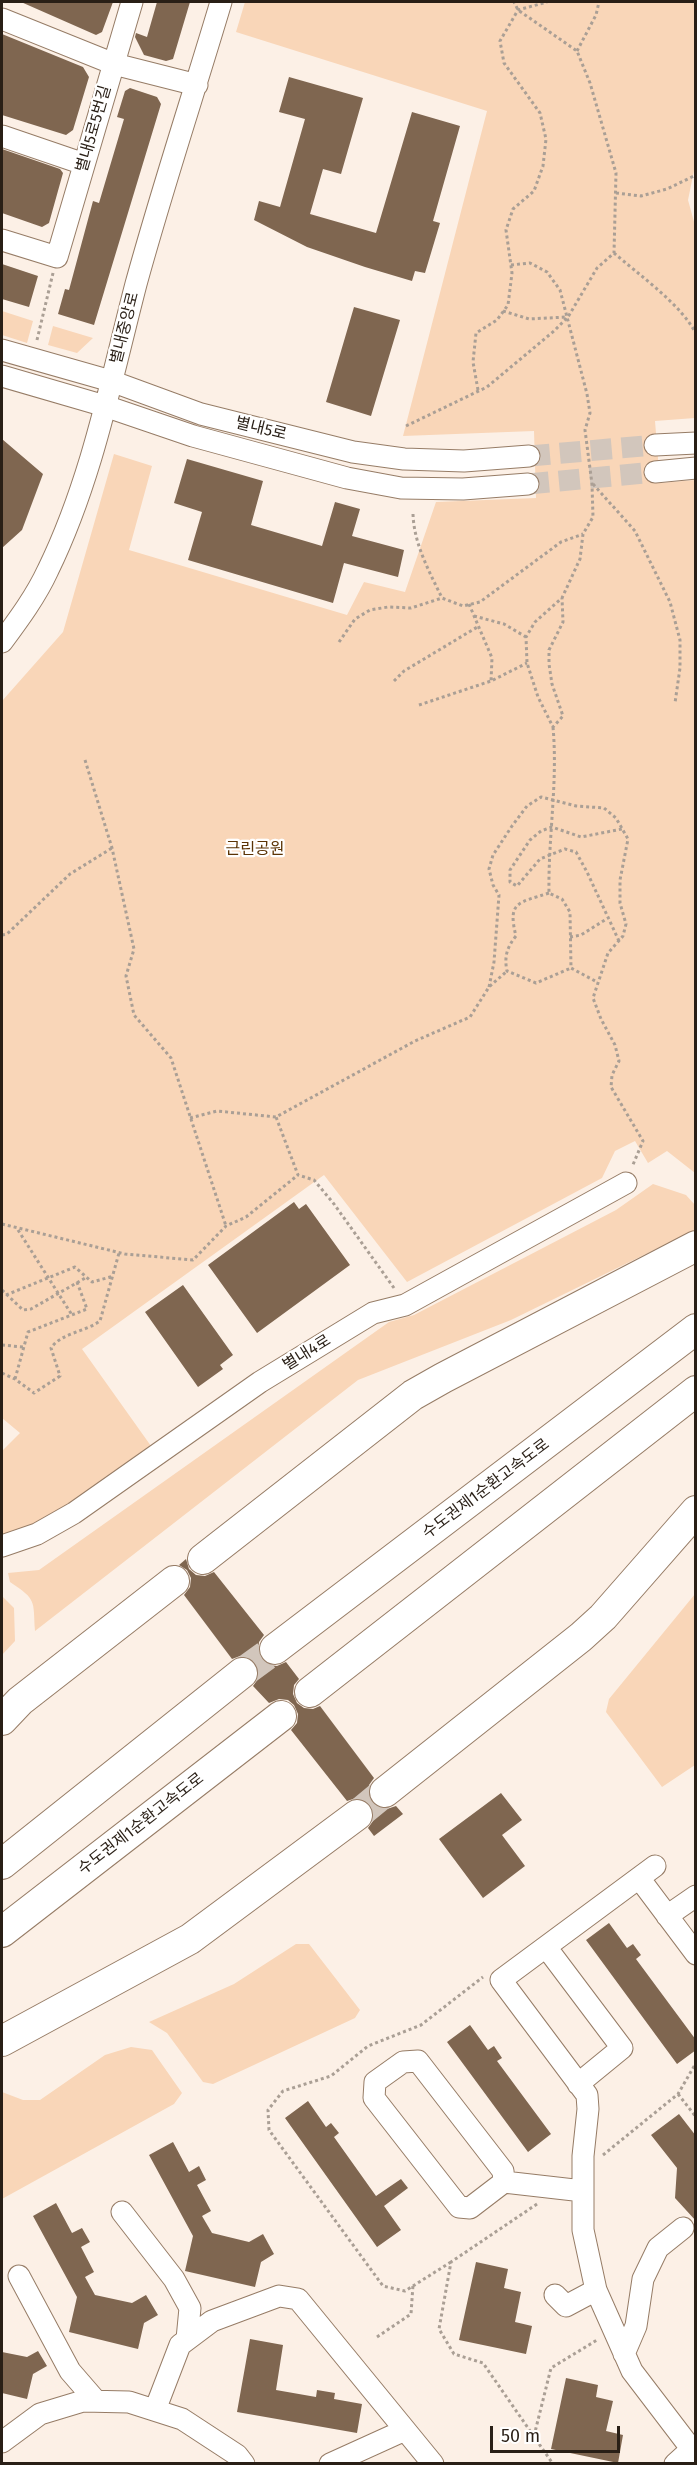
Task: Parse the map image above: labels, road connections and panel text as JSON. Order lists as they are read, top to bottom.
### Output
{
  "streets": {
    "highway": ["수도권제1순환고속도로"],
    "street": [
      "별내5로5번길",
      "별내중앙로",
      "별내5로",
      "별내4로"
    ]
  },
  "crossings": [
    ["별내중앙로", "별내5로"]
  ],
  "parks": ["근린공원"],
  "scale_bar": "50 m"
}
